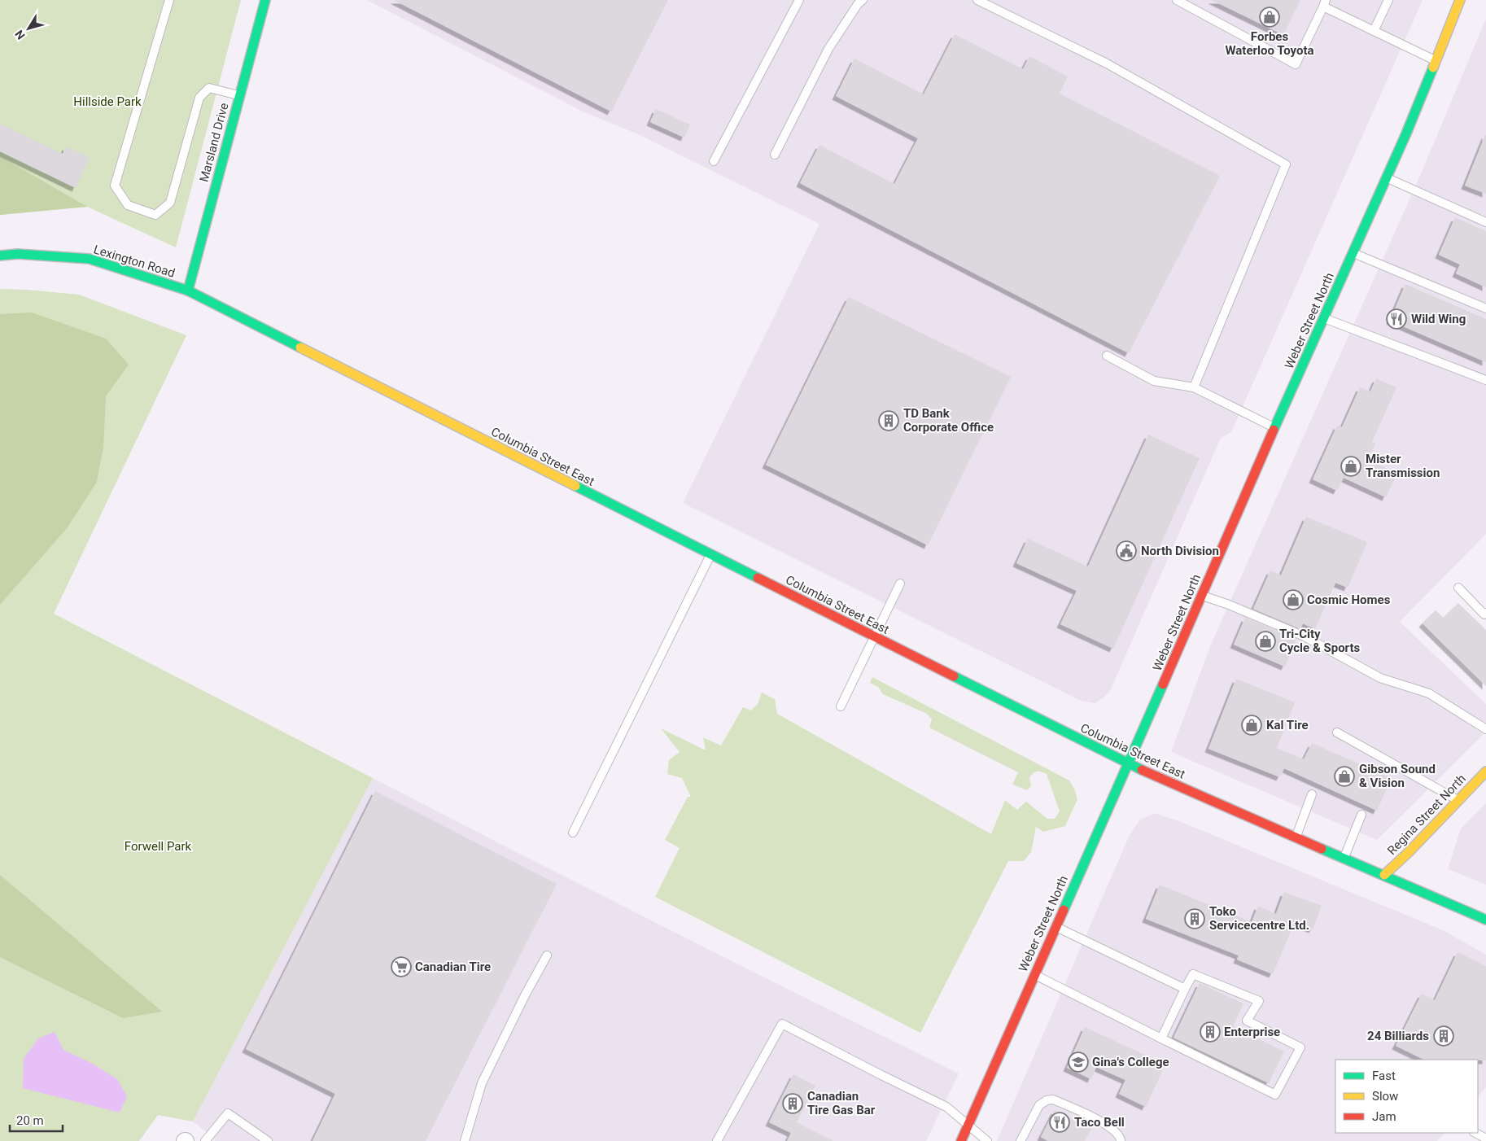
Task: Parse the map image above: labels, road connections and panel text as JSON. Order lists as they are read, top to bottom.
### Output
{
  "streets": {
    "main road": [
      "Marsland Drive",
      "Lexington Road",
      "Weber Street North",
      "Columbia Street East",
      "Regina Street North"
    ]
  },
  "crossings": [
    ["Marsland Drive", "Lexington Road"],
    ["Marsland Drive", "Columbia Street East"],
    ["Lexington Road", "Columbia Street East"],
    ["Weber Street North", "Columbia Street East"],
    ["Columbia Street East", "Regina Street North"]
  ],
  "parks": ["Hillside Park", "Forwell Park"],
  "places": {
    "shop": [
      "Forbes Waterloo Toyota",
      "Mister Transmission",
      "Cosmic Homes",
      "Tri-City Cycle & Sports",
      "Kal Tire",
      "Gibson Sound & Vision"
    ],
    "restaurant": ["Wild Wing", "Taco Bell"],
    "building": [
      "TD Bank Corporate Office",
      "Toko Servicecentre Ltd.",
      "Enterprise",
      "24 Billiards",
      "Canadian Tire Gas Bar"
    ],
    "public building": ["North Division"],
    "supermarket": ["Canadian Tire"],
    "school or university": ["Gina's College"]
  },
  "legend": ["Fast", "Slow", "Jam"],
  "scale_bar": "20 m",
  "north": "bottom left"
}
